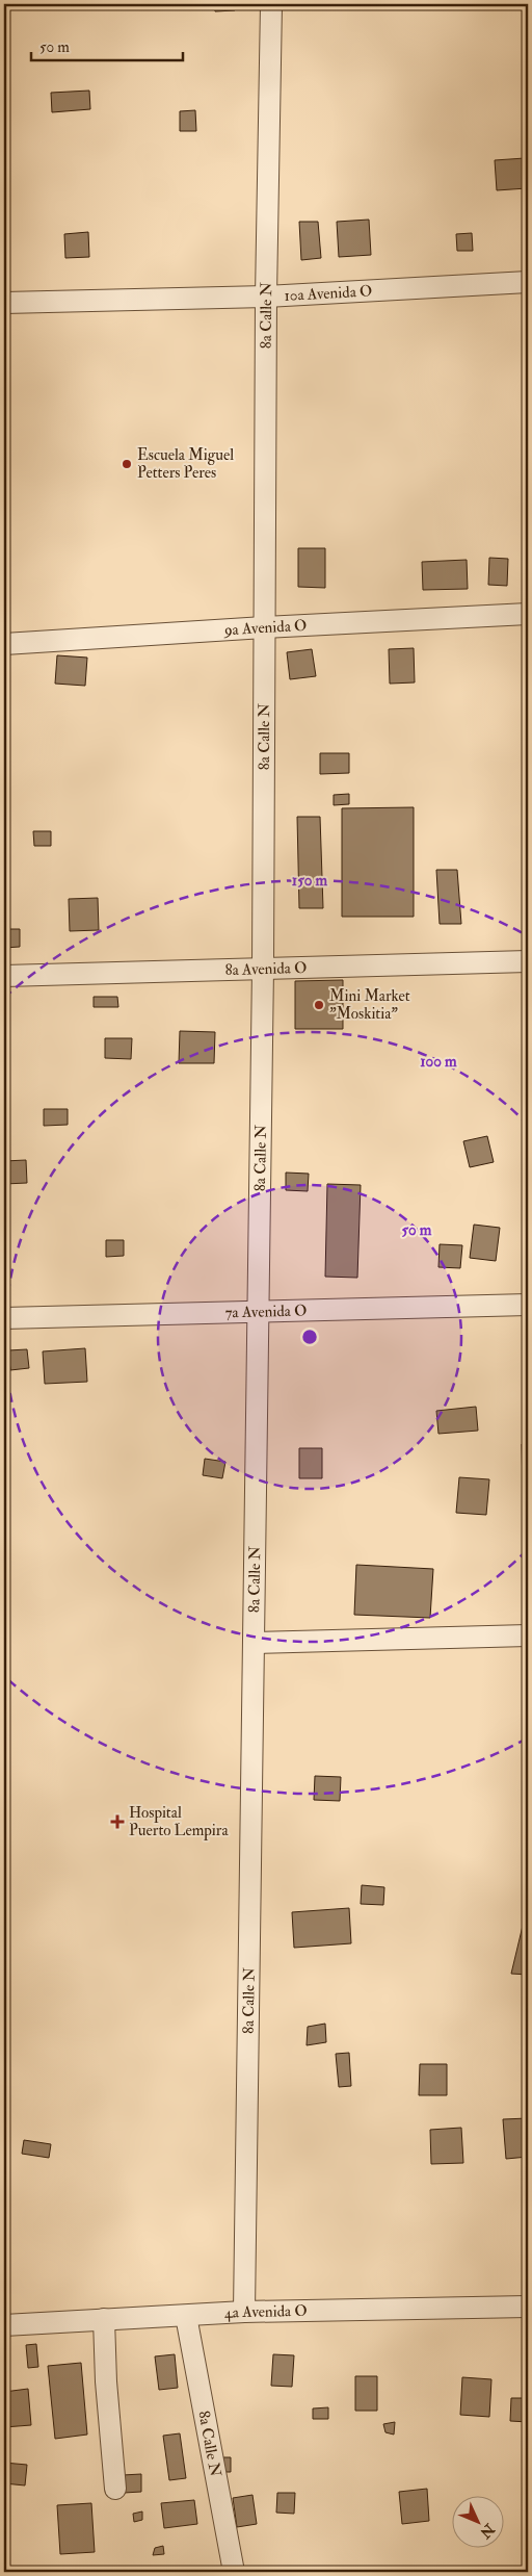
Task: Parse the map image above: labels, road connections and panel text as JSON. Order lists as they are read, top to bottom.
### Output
{
  "streets": {
    "street": [
      "10a Avenida O",
      "8a Calle N",
      "9a Avenida O",
      "8a Avenida O",
      "7a Avenida O",
      "4a Avenida O"
    ]
  },
  "crossings": [
    ["10a Avenida O", "8a Calle N"],
    ["8a Calle N", "9a Avenida O"],
    ["8a Calle N", "8a Avenida O"],
    ["8a Calle N", "7a Avenida O"],
    ["8a Calle N", "4a Avenida O"]
  ],
  "places": {
    "other": ["Escuela Miguel Petters Peres", "Mini Market \"Moskitia\""],
    "health": ["Hospital Puerto Lempira"]
  },
  "scale_bar": "50 m",
  "north": "bottom right",
  "rings": ["150 m", "100 m", "50 m"]
}
